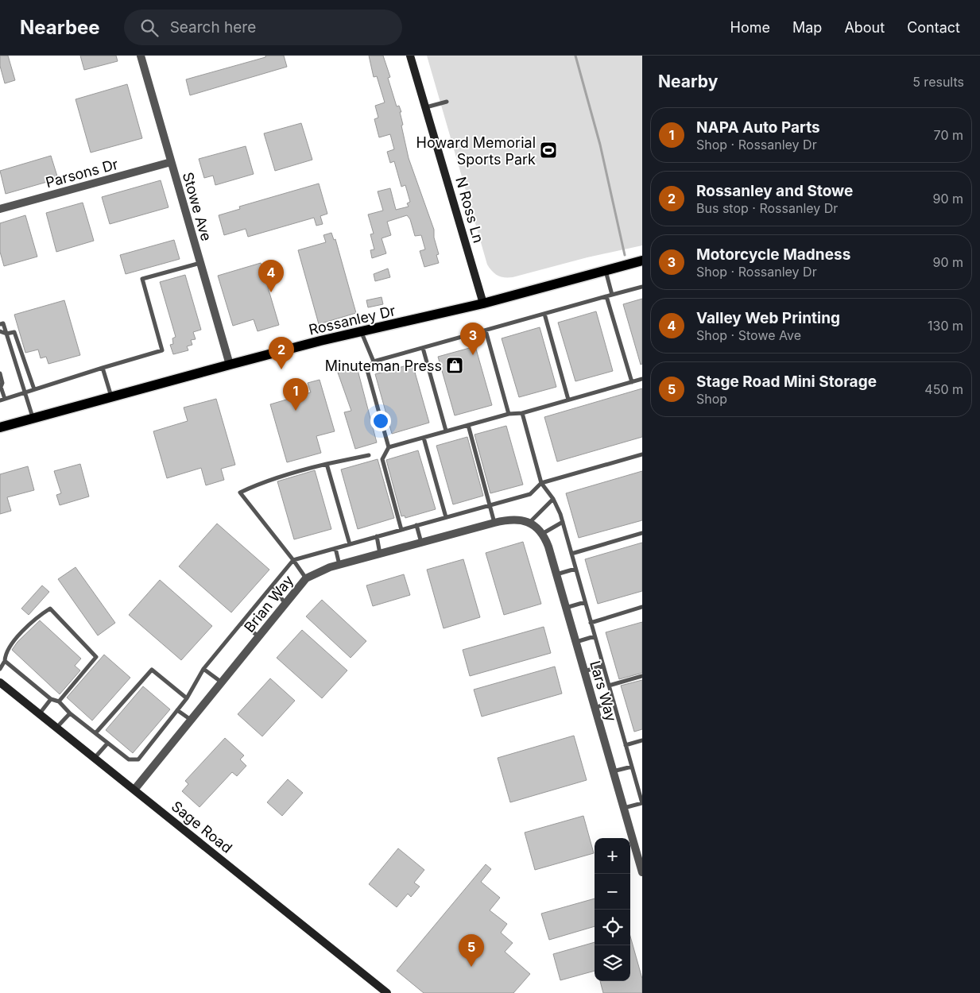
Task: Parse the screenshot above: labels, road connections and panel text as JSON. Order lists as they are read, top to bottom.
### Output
{
  "streets": {
    "main road": ["N Ross Ln", "Rossanley Dr", "Sage Road"],
    "street": [
      "Parsons Dr",
      "Stowe Ave",
      "Brian Way",
      "Lars Way"
    ]
  },
  "crossings": [
    ["Parsons Dr", "Stowe Ave"],
    ["Stowe Ave", "Rossanley Dr"],
    ["N Ross Ln", "Rossanley Dr"],
    ["Brian Way", "Lars Way"],
    ["Brian Way", "Sage Road"]
  ],
  "places": {
    "sports": ["Howard Memorial Sports Park"],
    "shop": ["Minuteman Press"]
  },
  "page": {
    "header": "Nearbee",
    "search": "Search here",
    "nav": [
      "Home",
      "Map",
      "About",
      "Contact"
    ],
    "heading": ["Nearby", "5 results"],
    "list": [
      {
        "mark": "1",
        "name": "NAPA Auto Parts",
        "note": "Shop · Rossanley Dr",
        "value": "70 m"
      },
      {
        "mark": "2",
        "name": "Rossanley and Stowe",
        "note": "Bus stop · Rossanley Dr",
        "value": "90 m"
      },
      {
        "mark": "3",
        "name": "Motorcycle Madness",
        "note": "Shop · Rossanley Dr",
        "value": "90 m"
      },
      {
        "mark": "4",
        "name": "Valley Web Printing",
        "note": "Shop · Stowe Ave",
        "value": "130 m"
      },
      {
        "mark": "5",
        "name": "Stage Road Mini Storage",
        "note": "Shop",
        "value": "450 m"
      }
    ],
    "pins": [
      "4",
      "3",
      "2",
      "1",
      "5"
    ],
    "map_buttons": ["+", "−"]
  }
}
